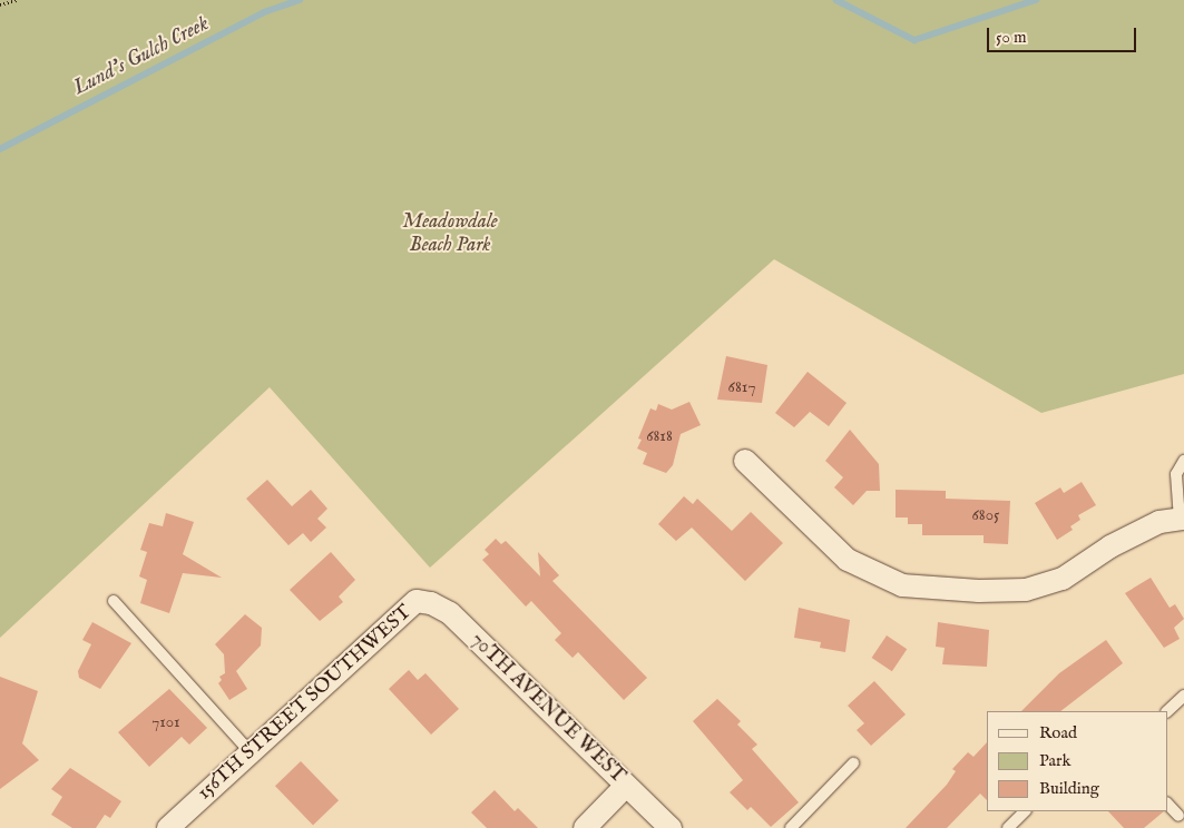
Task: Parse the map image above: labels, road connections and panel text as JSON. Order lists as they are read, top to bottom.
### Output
{
  "streets": {
    "street": ["156TH STREET SOUTHWEST", "70TH AVENUE WEST"]
  },
  "crossings": [
    ["156TH STREET SOUTHWEST", "70TH AVENUE WEST"]
  ],
  "water": ["Lund's Gulch Creek"],
  "parks": ["Meadowdale Beach Park"],
  "house_numbers": [
    "6817",
    "6818",
    "6805",
    "7101"
  ],
  "legend": ["Road", "Park", "Building"],
  "scale_bar": "50 m"
}
